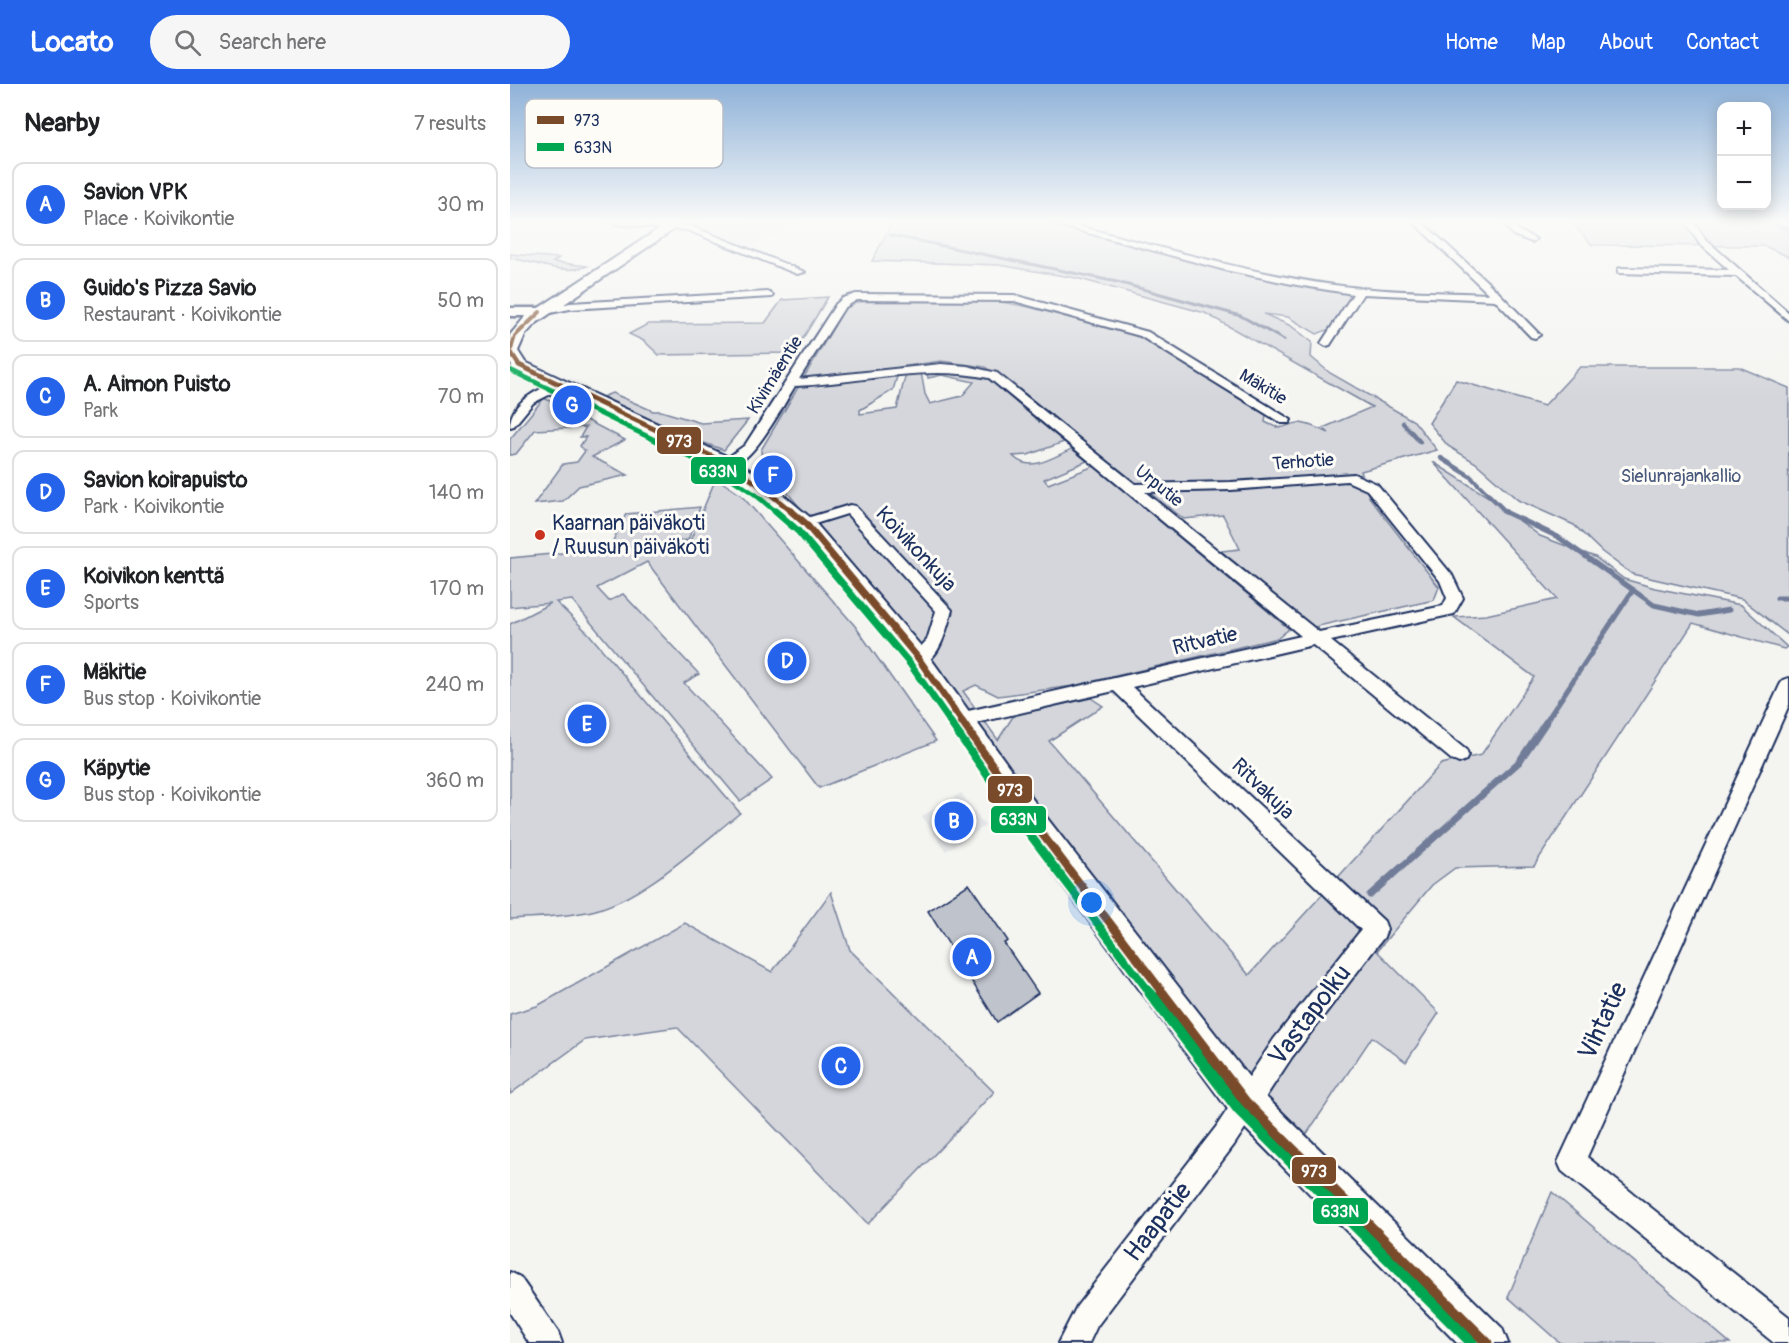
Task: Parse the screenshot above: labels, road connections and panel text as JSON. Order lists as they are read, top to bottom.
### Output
{
  "streets": {
    "street": [
      "Kivimäentie",
      "Mäkitie",
      "Terhotie",
      "Urputie",
      "Koivikonkuja",
      "Ritvatie",
      "Ritvakuja",
      "Vastapolku",
      "Vihtatie",
      "Haapatie"
    ]
  },
  "crossings": [
    ["Kivimäentie", "Mäkitie"],
    ["Kivimäentie", "Urputie"],
    ["Terhotie", "Urputie"],
    ["Terhotie", "Ritvatie"],
    ["Urputie", "Ritvatie"],
    ["Ritvatie", "Ritvakuja"],
    ["Ritvakuja", "Vastapolku"],
    ["Vastapolku", "Haapatie"]
  ],
  "parks": ["Sielunrajankallio"],
  "places": ["Kaarnan päiväkoti / Ruusun päiväkoti"],
  "lines": ["transit line 973", "transit line 633N"],
  "legend": ["973", "633N"],
  "page": {
    "header": "Locato",
    "search": "Search here",
    "nav": [
      "Home",
      "Map",
      "About",
      "Contact"
    ],
    "heading": ["Nearby", "7 results"],
    "map_buttons": ["+", "−"],
    "list": [
      {
        "mark": "A",
        "name": "Savion VPK",
        "note": "Place · Koivikontie",
        "value": "30 m"
      },
      {
        "mark": "B",
        "name": "Guido's Pizza Savio",
        "note": "Restaurant · Koivikontie",
        "value": "50 m"
      },
      {
        "mark": "C",
        "name": "A. Aimon Puisto",
        "note": "Park",
        "value": "70 m"
      },
      {
        "mark": "D",
        "name": "Savion koirapuisto",
        "note": "Park · Koivikontie",
        "value": "140 m"
      },
      {
        "mark": "E",
        "name": "Koivikon kenttä",
        "note": "Sports",
        "value": "170 m"
      },
      {
        "mark": "F",
        "name": "Mäkitie",
        "note": "Bus stop · Koivikontie",
        "value": "240 m"
      },
      {
        "mark": "G",
        "name": "Käpytie",
        "note": "Bus stop · Koivikontie",
        "value": "360 m"
      }
    ],
    "pins": [
      "G",
      "F",
      "D",
      "E",
      "B",
      "A",
      "C"
    ]
  }
}
